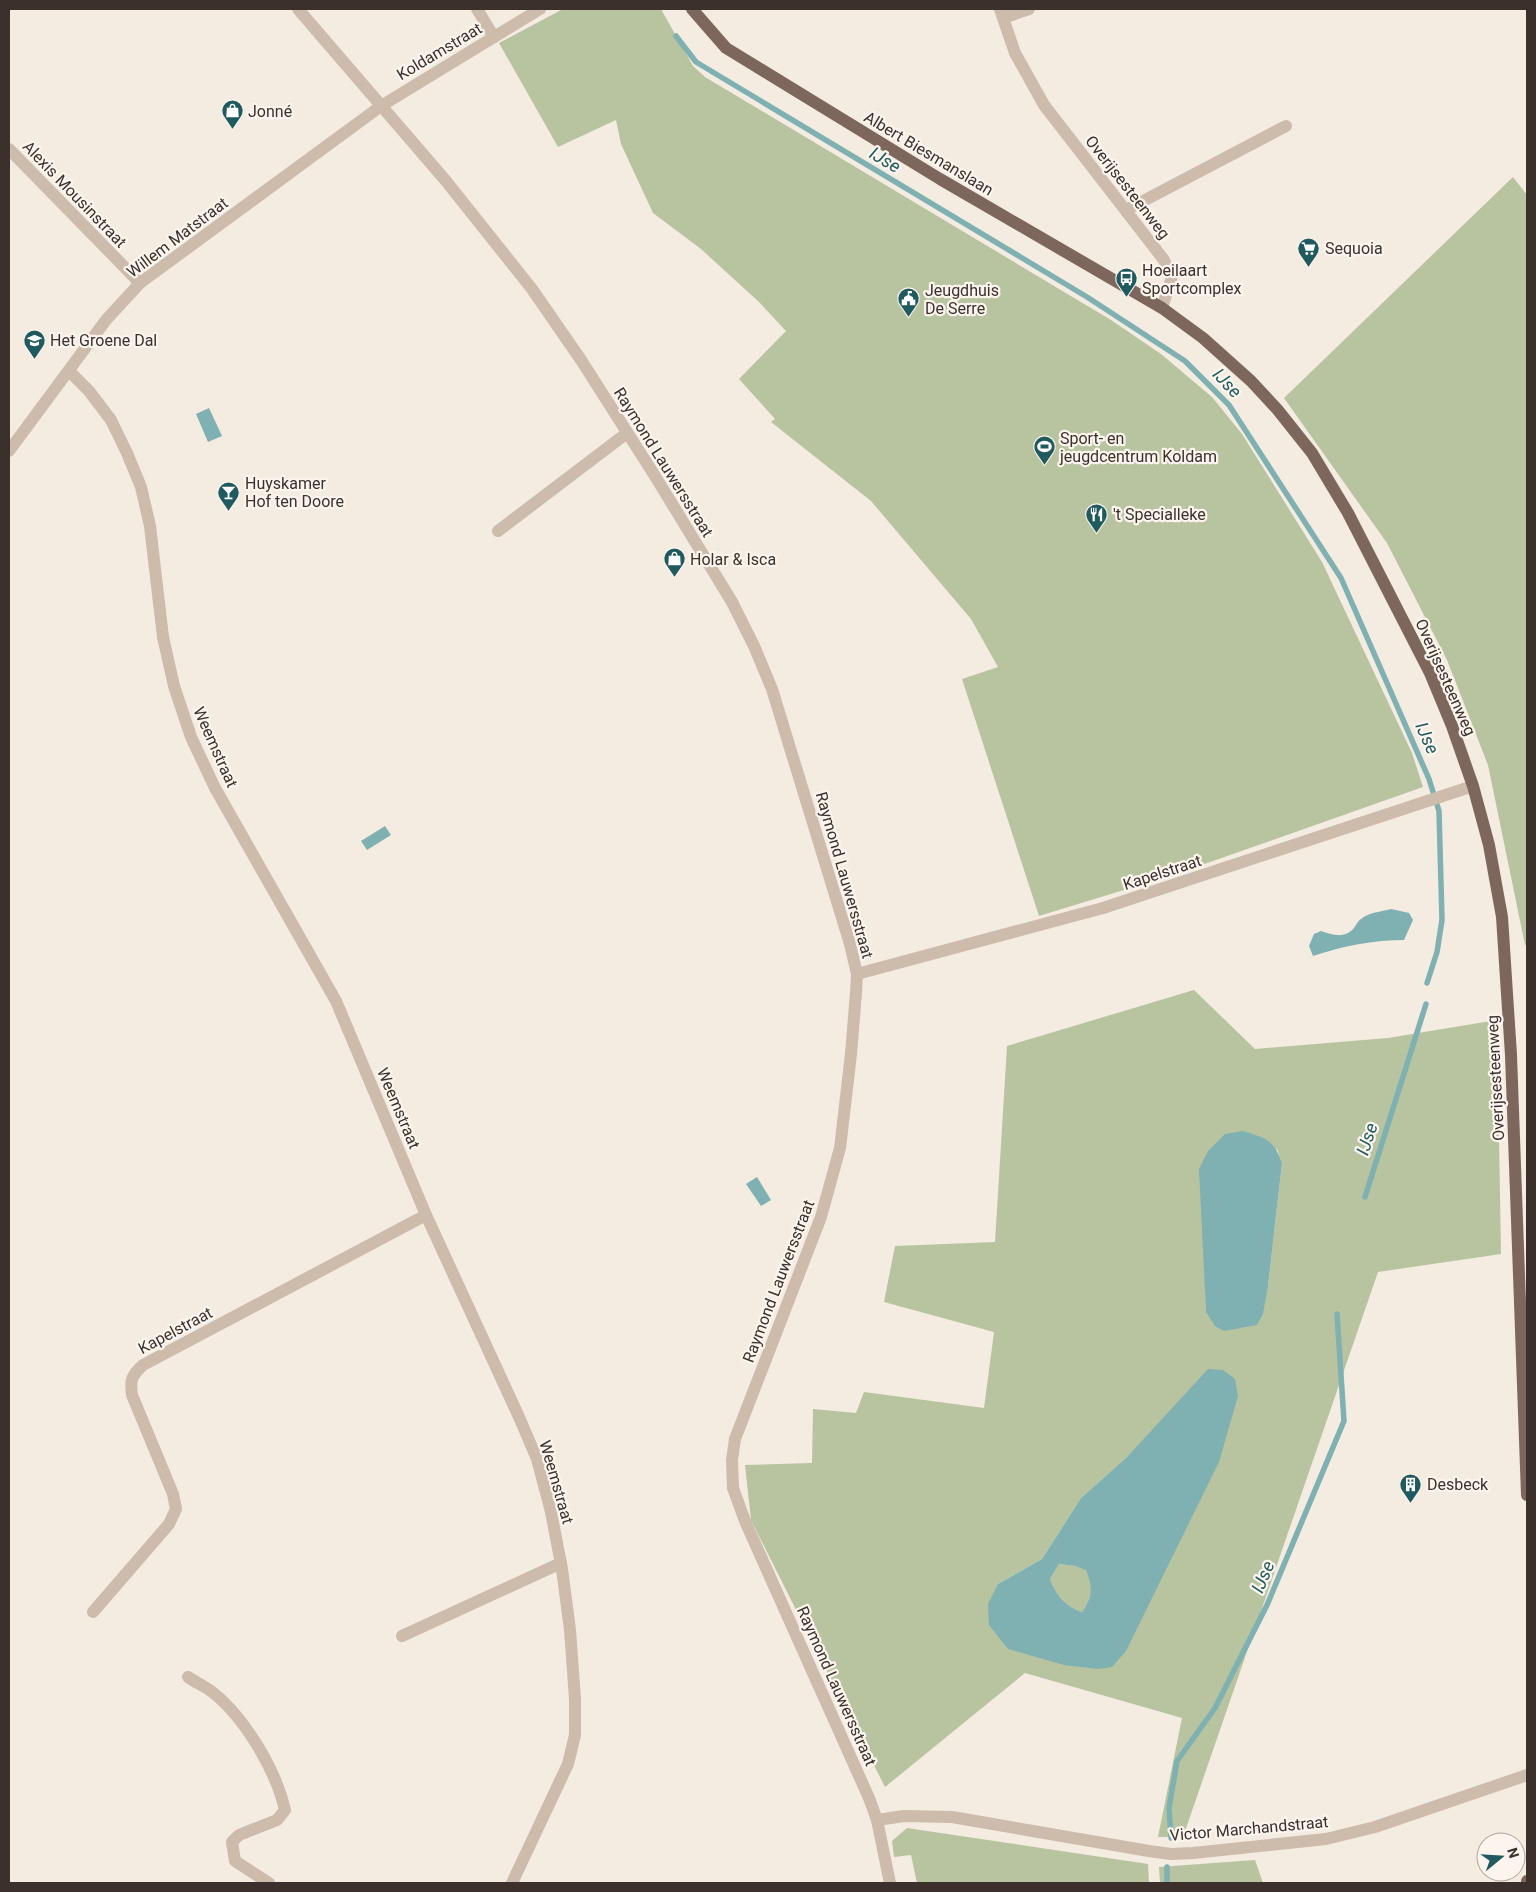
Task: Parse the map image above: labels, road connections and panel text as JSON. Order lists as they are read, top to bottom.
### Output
{
  "streets": {
    "main road": ["Albert Biesmanslaan", "Overijsesteenweg"],
    "street": [
      "Koldamstraat",
      "Alexis Mousinstraat",
      "Willem Matstraat",
      "Raymond Lauwersstraat",
      "Weemstraat",
      "Kapelstraat",
      "Victor Marchandstraat"
    ]
  },
  "crossings": [
    ["Koldamstraat", "Willem Matstraat"],
    ["Koldamstraat", "Raymond Lauwersstraat"],
    ["Albert Biesmanslaan", "Overijsesteenweg"],
    ["Overijsesteenweg", "Kapelstraat"],
    ["Alexis Mousinstraat", "Willem Matstraat"],
    ["Willem Matstraat", "Raymond Lauwersstraat"],
    ["Willem Matstraat", "Weemstraat"],
    ["Raymond Lauwersstraat", "Kapelstraat"],
    ["Raymond Lauwersstraat", "Victor Marchandstraat"],
    ["Weemstraat", "Kapelstraat"]
  ],
  "water": ["IJse"],
  "places": {
    "shop": ["Jonné", "Holar & Isca"],
    "supermarket": ["Sequoia"],
    "bus stop": ["Hoeilaart Sportcomplex"],
    "public building": ["Jeugdhuis De Serre"],
    "school or university": ["Het Groene Dal"],
    "sports": ["Sport- en jeugdcentrum Koldam"],
    "bar": ["Huyskamer Hof ten Doore"],
    "restaurant": ["'t Specialleke"],
    "building": ["Desbeck"]
  },
  "north": "right"
}
